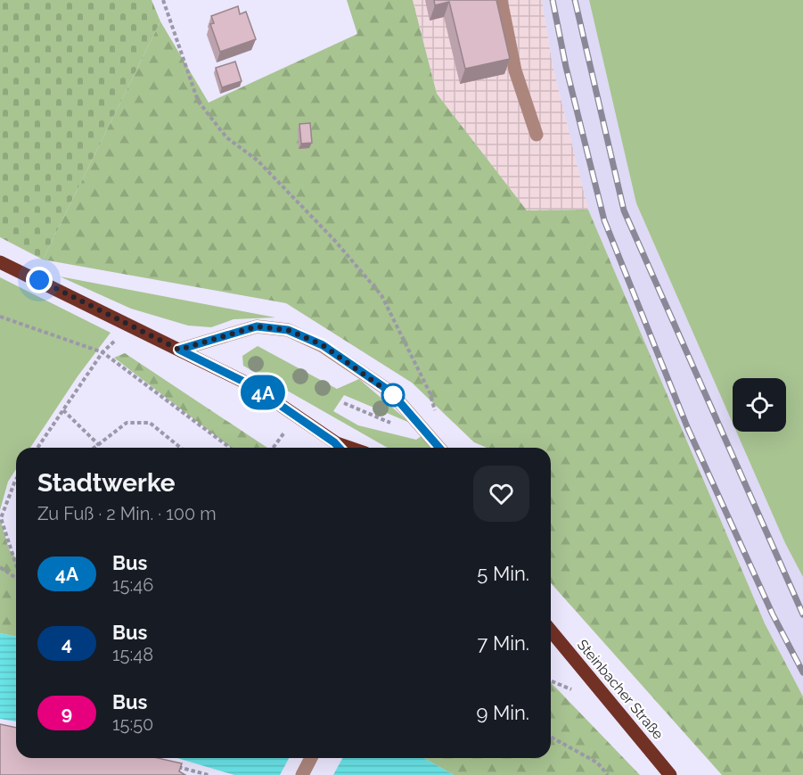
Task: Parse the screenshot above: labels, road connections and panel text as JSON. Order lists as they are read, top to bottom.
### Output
{
  "streets": {
    "main road": ["Steinbacher Straße"]
  },
  "lines": ["bus line 4A"],
  "page": {
    "on_map": "4A",
    "heading": ["Stadtwerke", "Zu Fuß · 2 Min. · 100 m"],
    "list": [
      {
        "mark": "4A",
        "name": "Bus",
        "note": "15:46",
        "value": "5 Min."
      },
      {
        "mark": "4",
        "name": "Bus",
        "note": "15:48",
        "value": "7 Min."
      },
      {
        "mark": "9",
        "name": "Bus",
        "note": "15:50",
        "value": "9 Min."
      }
    ]
  }
}
